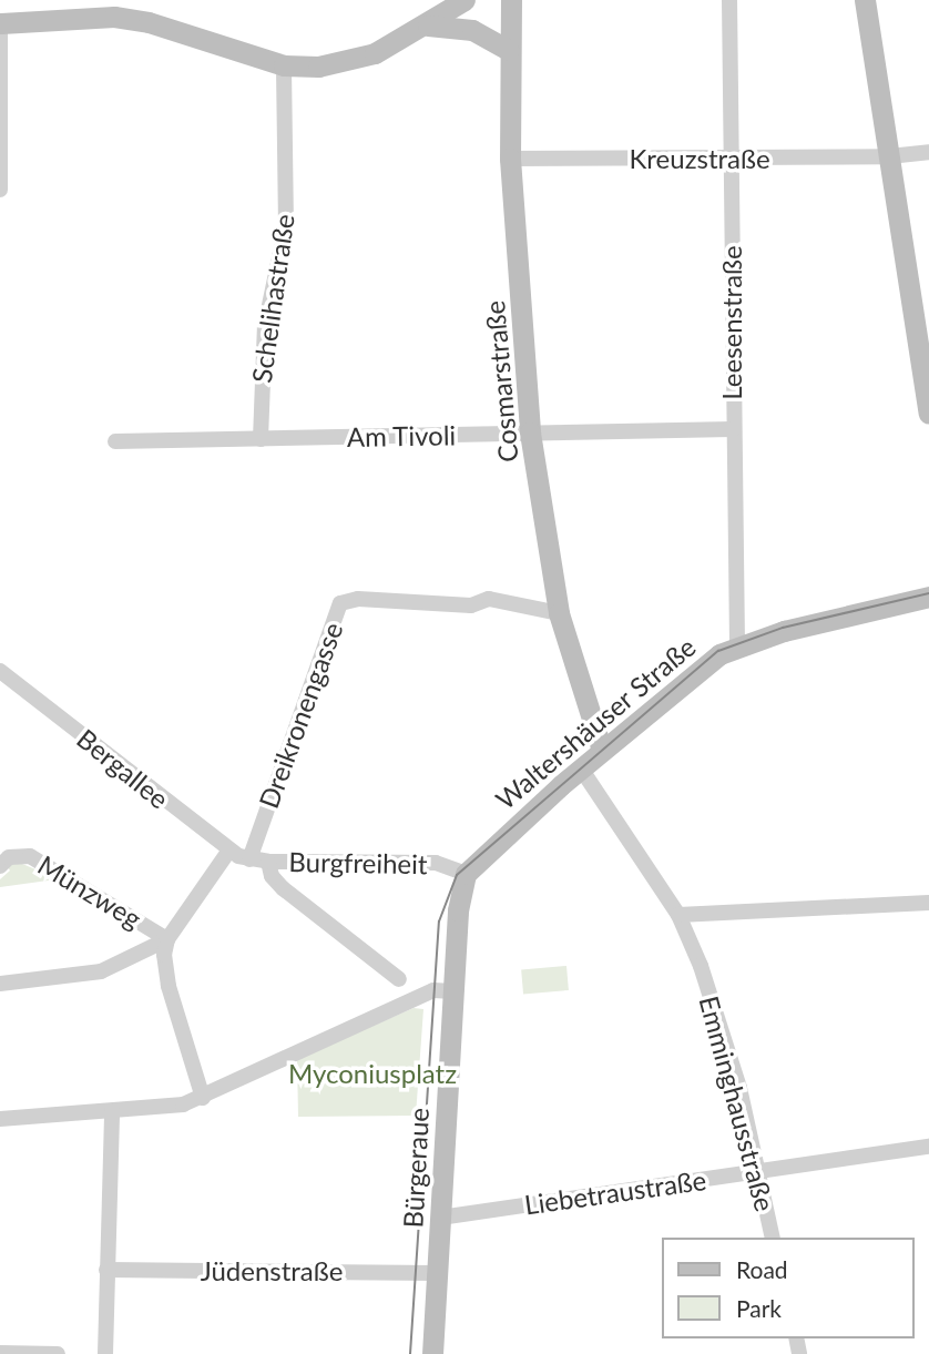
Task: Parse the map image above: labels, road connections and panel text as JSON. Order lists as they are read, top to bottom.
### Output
{
  "streets": {
    "street": [
      "Kreuzstraße",
      "Schelihastraße",
      "Leesenstraße",
      "Cosmarstraße",
      "Am Tivoli",
      "Dreikronengasse",
      "Waltershäuser Straße",
      "Bergallee",
      "Burgfreiheit",
      "Münzweg",
      "Emminghausstraße",
      "Bürgeraue",
      "Liebetraustraße",
      "Jüdenstraße"
    ]
  },
  "crossings": [
    ["Kreuzstraße", "Leesenstraße"],
    ["Kreuzstraße", "Cosmarstraße"],
    ["Schelihastraße", "Am Tivoli"],
    ["Leesenstraße", "Am Tivoli"],
    ["Leesenstraße", "Waltershäuser Straße"],
    ["Cosmarstraße", "Am Tivoli"],
    ["Cosmarstraße", "Dreikronengasse"],
    ["Cosmarstraße", "Waltershäuser Straße"],
    ["Dreikronengasse", "Bergallee"],
    ["Dreikronengasse", "Burgfreiheit"],
    ["Waltershäuser Straße", "Burgfreiheit"],
    ["Waltershäuser Straße", "Emminghausstraße"],
    ["Waltershäuser Straße", "Bürgeraue"],
    ["Bergallee", "Burgfreiheit"],
    ["Burgfreiheit", "Bürgeraue"],
    ["Emminghausstraße", "Liebetraustraße"],
    ["Bürgeraue", "Liebetraustraße"],
    ["Bürgeraue", "Jüdenstraße"]
  ],
  "parks": ["Myconiusplatz"],
  "legend": ["Road", "Park"]
}
